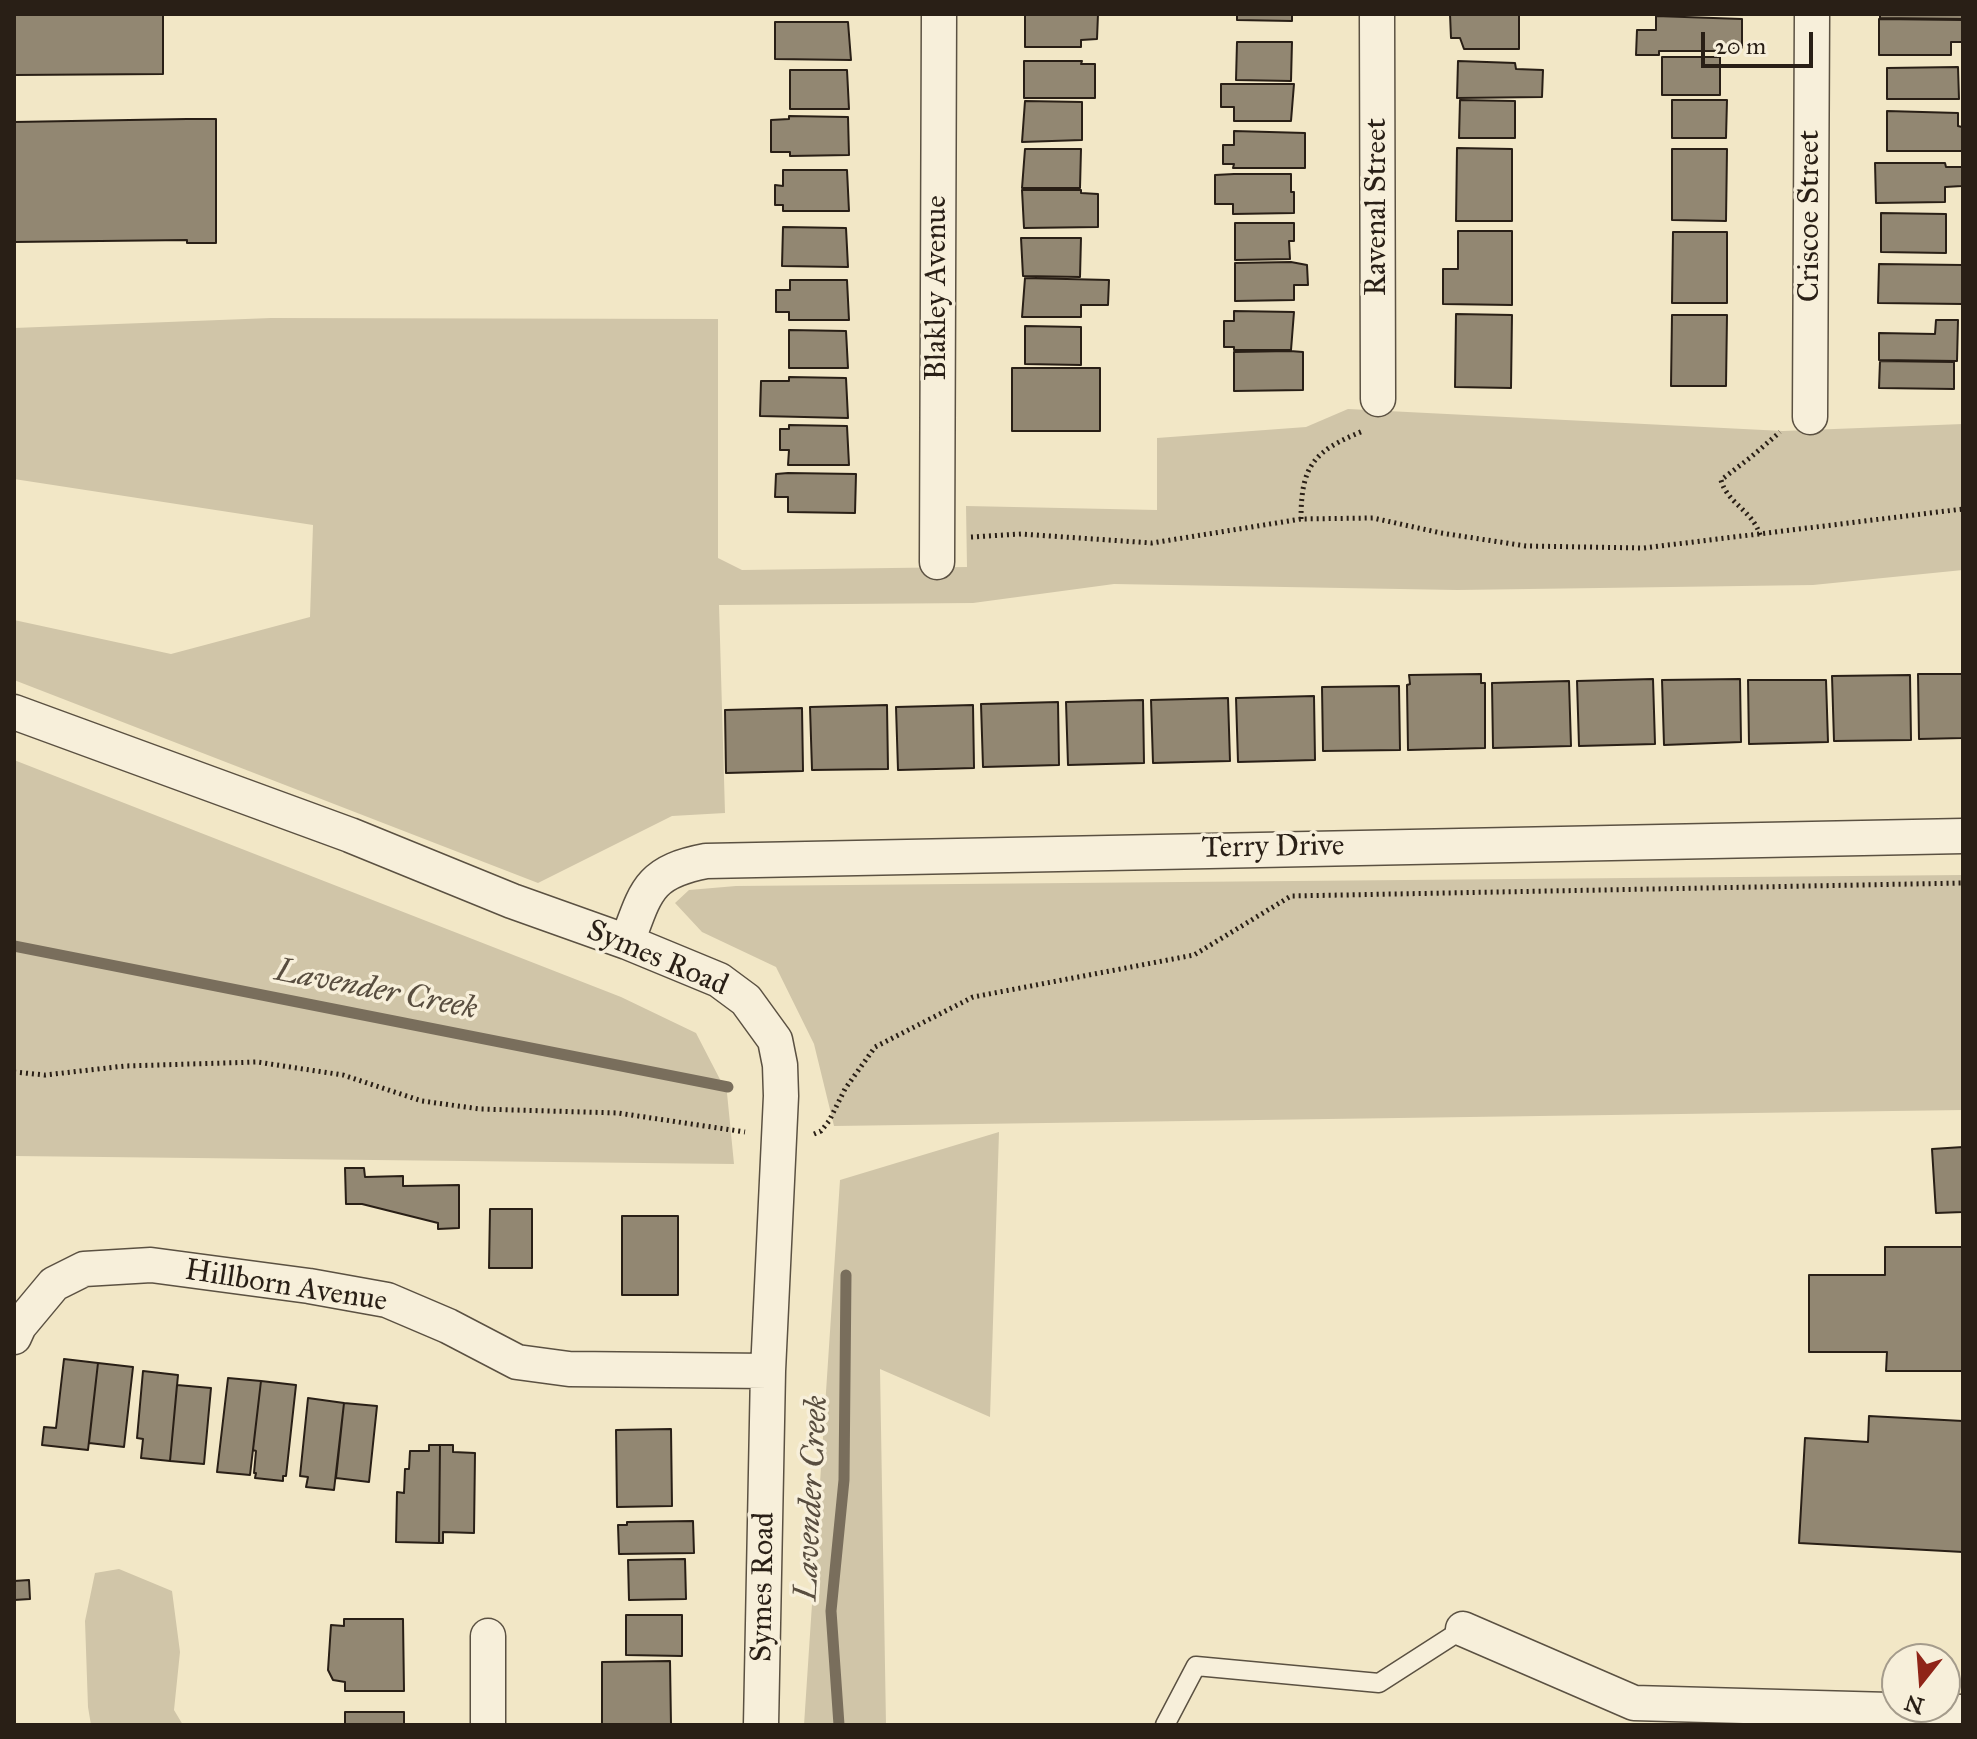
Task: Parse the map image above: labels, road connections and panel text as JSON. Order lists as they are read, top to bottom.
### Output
{
  "streets": {
    "street": [
      "Ravenal Street",
      "Criscoe Street",
      "Blakley Avenue",
      "Terry Drive",
      "Symes Road",
      "Hillborn Avenue"
    ]
  },
  "crossings": [
    ["Terry Drive", "Symes Road"],
    ["Symes Road", "Hillborn Avenue"]
  ],
  "water": ["Lavender Creek"],
  "scale_bar": "20 m",
  "north": "bottom"
}
